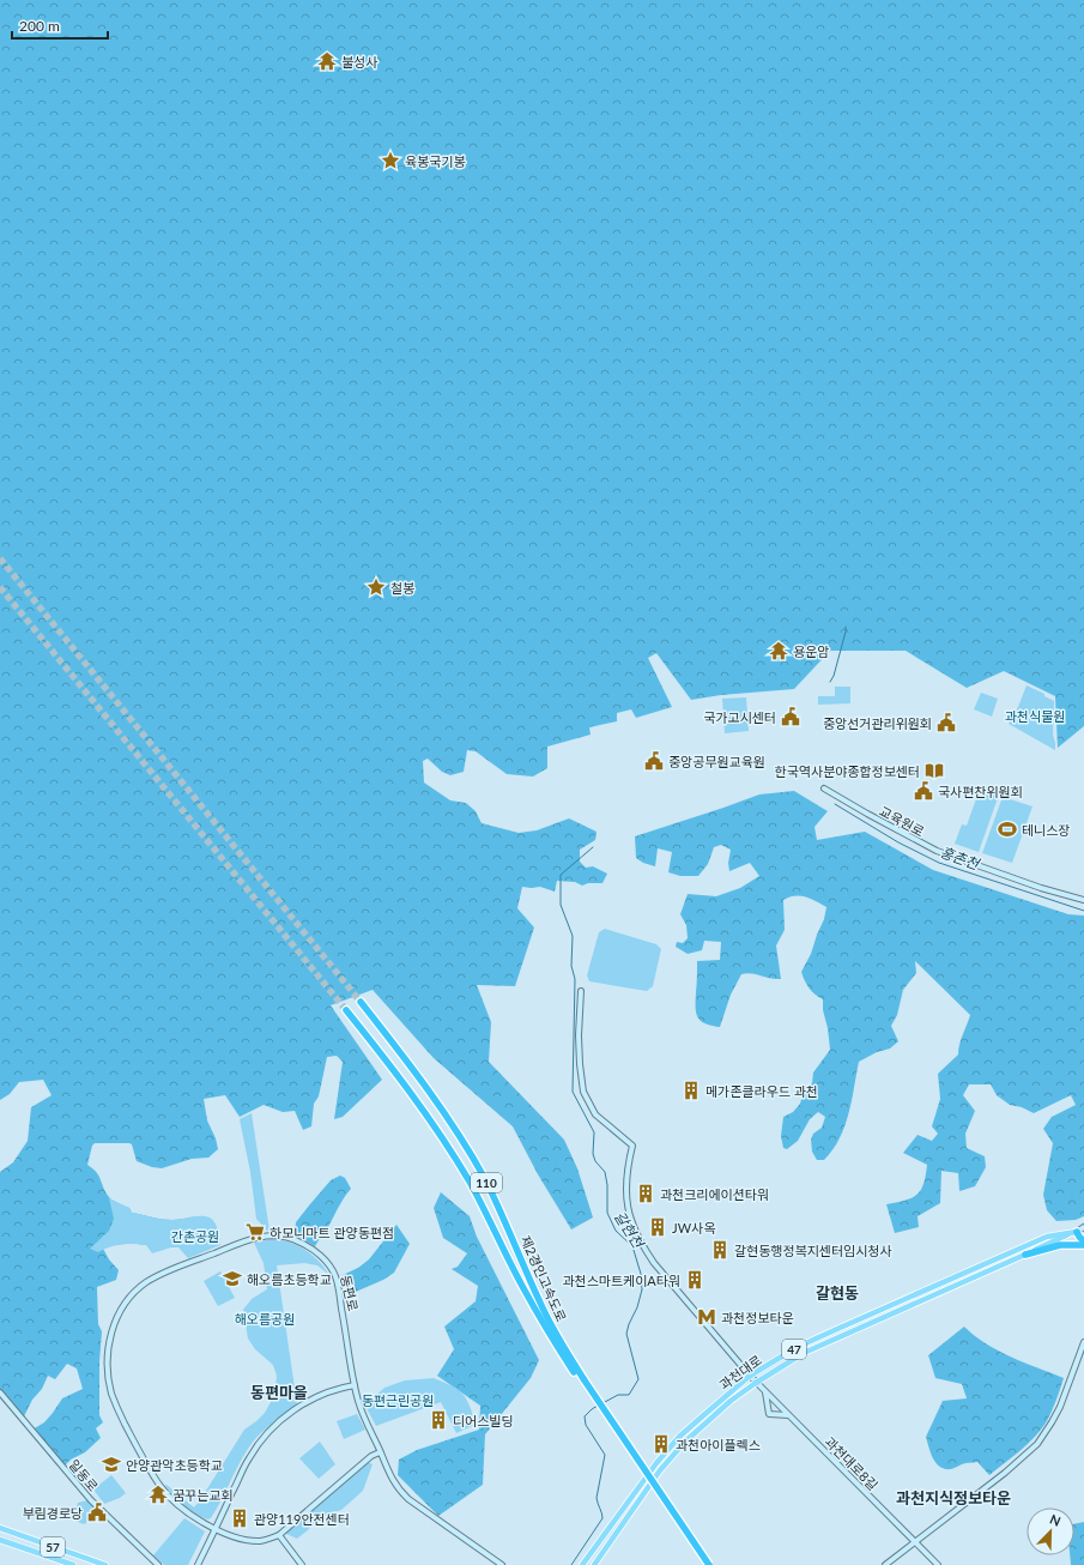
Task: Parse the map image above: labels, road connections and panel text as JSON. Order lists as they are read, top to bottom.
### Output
{
  "streets": {
    "highway": ["110", "제2경인고속도로", "47"],
    "main road": ["과천대로", "57"],
    "street": [
      "교육원로",
      "동편로",
      "과천대로8길",
      "일동로"
    ]
  },
  "crossings": [
    ["47", "과천대로"],
    ["과천대로", "과천대로8길"]
  ],
  "districts": ["갈현동", "동편마을", "과천지식정보타운"],
  "water": ["홍촌천", "갈현천"],
  "parks": [
    "과천식물원",
    "간촌공원",
    "해오름공원",
    "동편근린공원"
  ],
  "places": {
    "temple": ["불성사", "용운암", "꿈꾸는교회"],
    "place": ["육봉국기봉", "철봉"],
    "public building": [
      "국가고시센터",
      "중앙선거관리위원회",
      "중앙공무원교육원",
      "국사편찬위원회",
      "부림경로당"
    ],
    "library": ["한국역사분야종합정보센터"],
    "sports": ["테니스장"],
    "building": [
      "메가존클라우드 과천",
      "과천크리에이션타워",
      "JW사옥",
      "갈현동행정복지센터임시청사",
      "과천스마트케이A타워",
      "디어스빌딩",
      "과천아이플렉스",
      "관양119안전센터"
    ],
    "supermarket": ["하모니마트 관양동편점"],
    "school or university": ["해오름초등학교", "안양관악초등학교"],
    "metro station": ["과천정보타운"]
  },
  "scale_bar": "200 m",
  "north": "top right"
}
